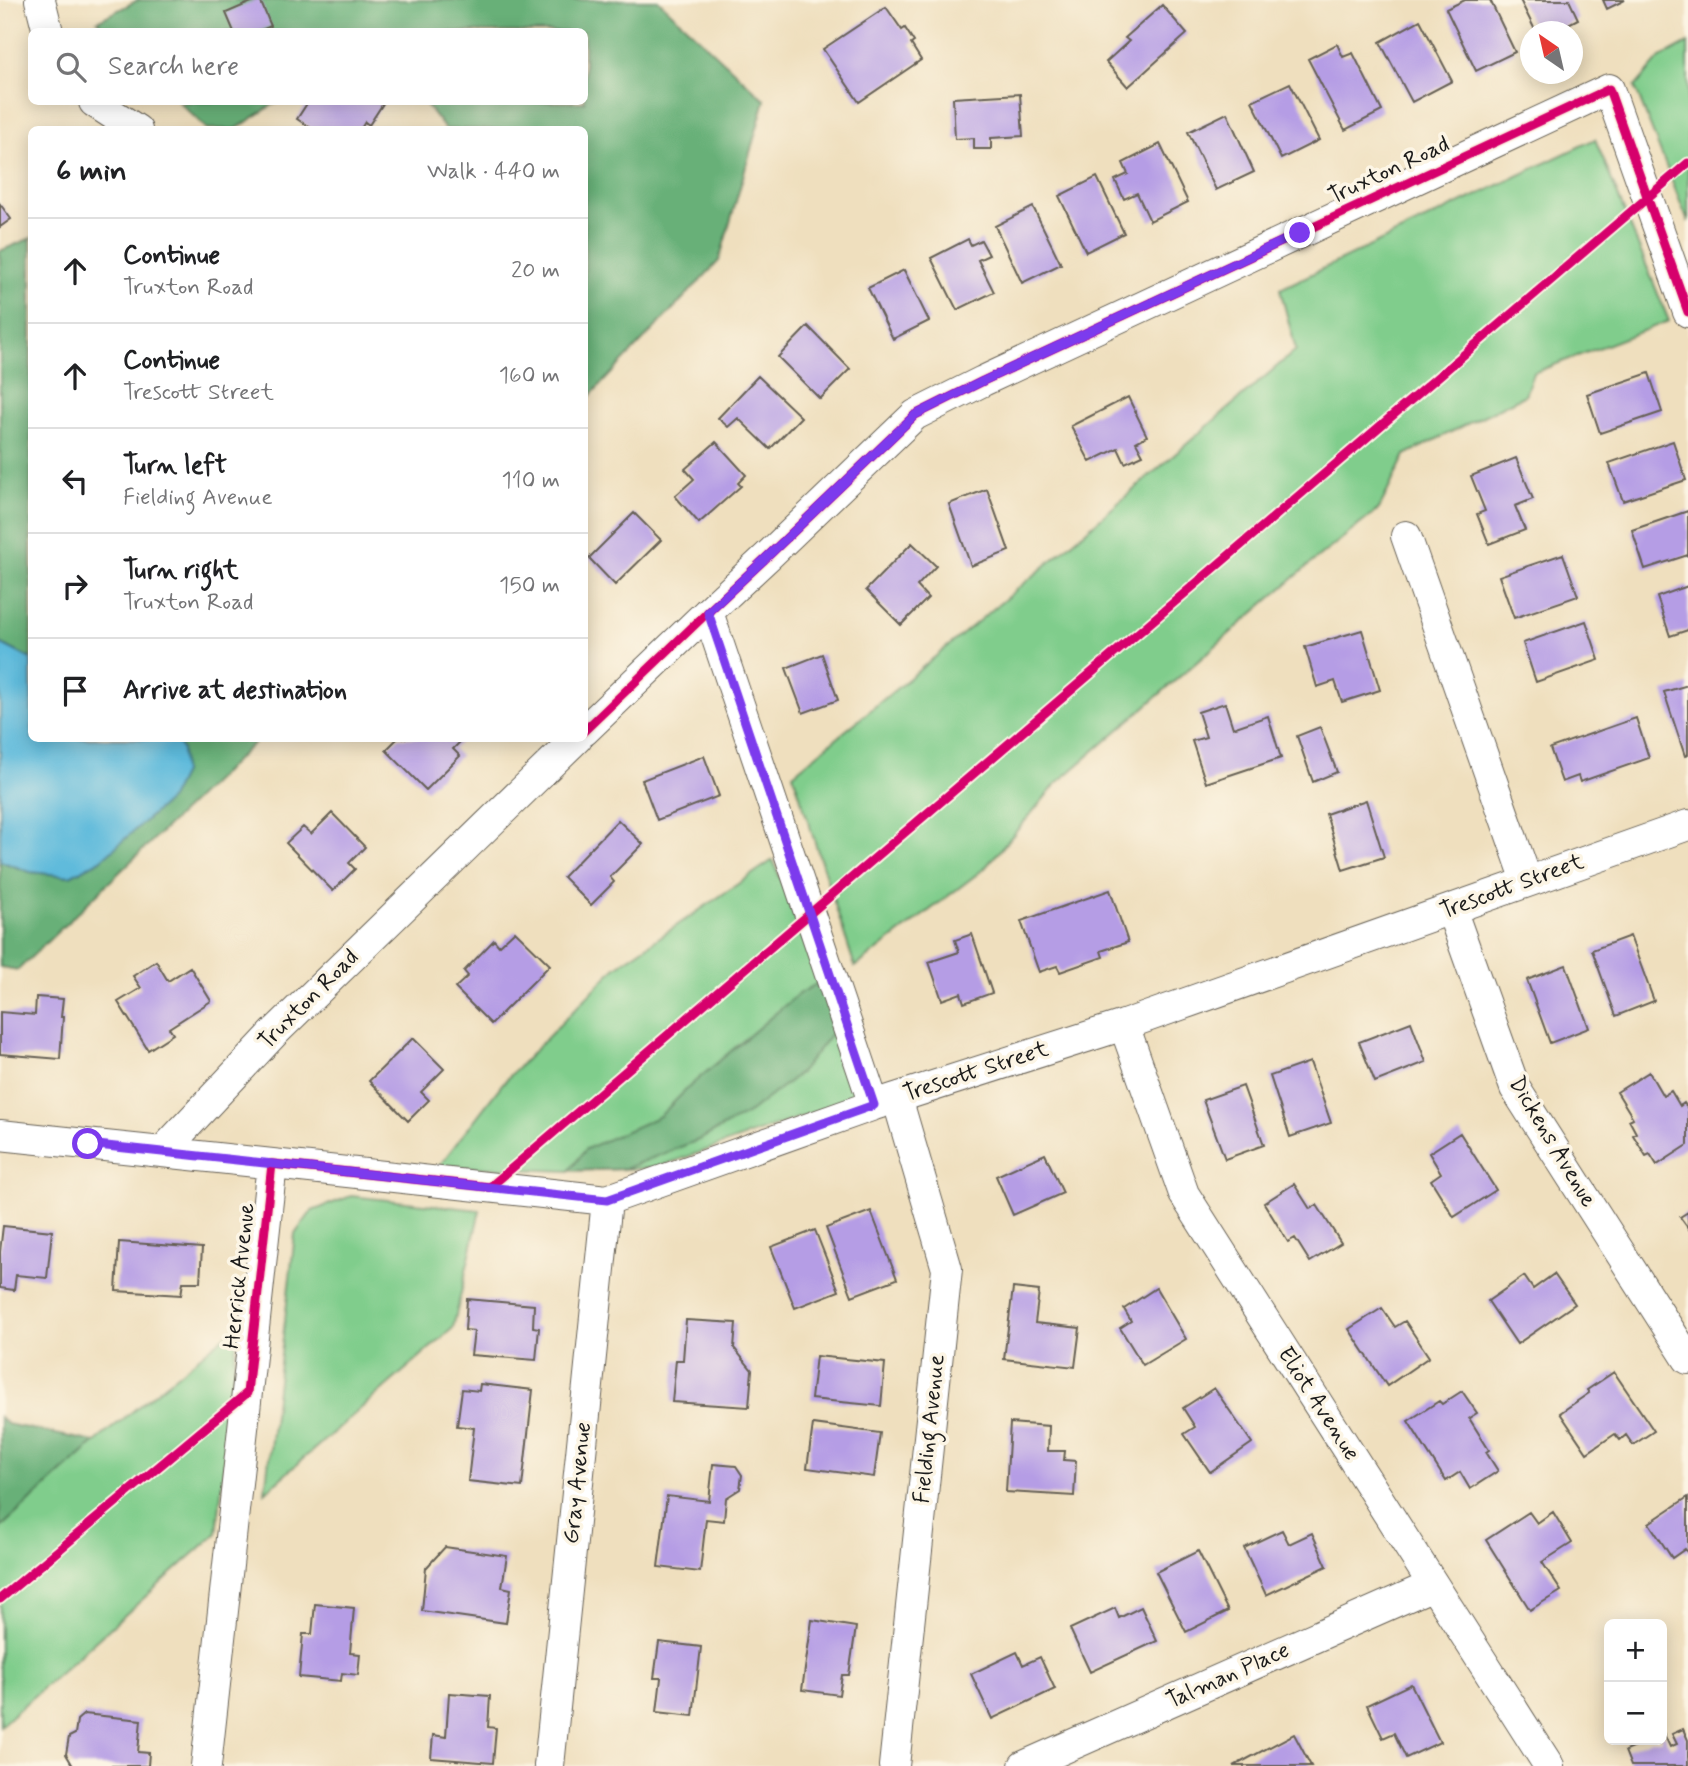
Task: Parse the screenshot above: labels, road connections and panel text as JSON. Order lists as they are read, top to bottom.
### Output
{
  "streets": {
    "street": [
      "Truxton Road",
      "Trescott Street",
      "Dickens Avenue",
      "Herrick Avenue",
      "Eliot Avenue",
      "Fielding Avenue",
      "Gray Avenue",
      "Talman Place"
    ]
  },
  "crossings": [
    ["Truxton Road", "Trescott Street"],
    ["Truxton Road", "Fielding Avenue"],
    ["Trescott Street", "Dickens Avenue"],
    ["Trescott Street", "Herrick Avenue"],
    ["Trescott Street", "Eliot Avenue"],
    ["Trescott Street", "Fielding Avenue"],
    ["Trescott Street", "Gray Avenue"],
    ["Eliot Avenue", "Talman Place"]
  ],
  "north": "top left",
  "page": {
    "search": "Search here",
    "heading": ["6 min", "Walk · 440 m"],
    "list": [
      ["Continue", "Truxton Road", "20 m"],
      ["Continue", "Trescott Street", "160 m"],
      ["Turn left", "Fielding Avenue", "110 m"],
      ["Turn right", "Truxton Road", "150 m"],
      "Arrive at destination"
    ],
    "map_buttons": ["+", "−"]
  }
}
